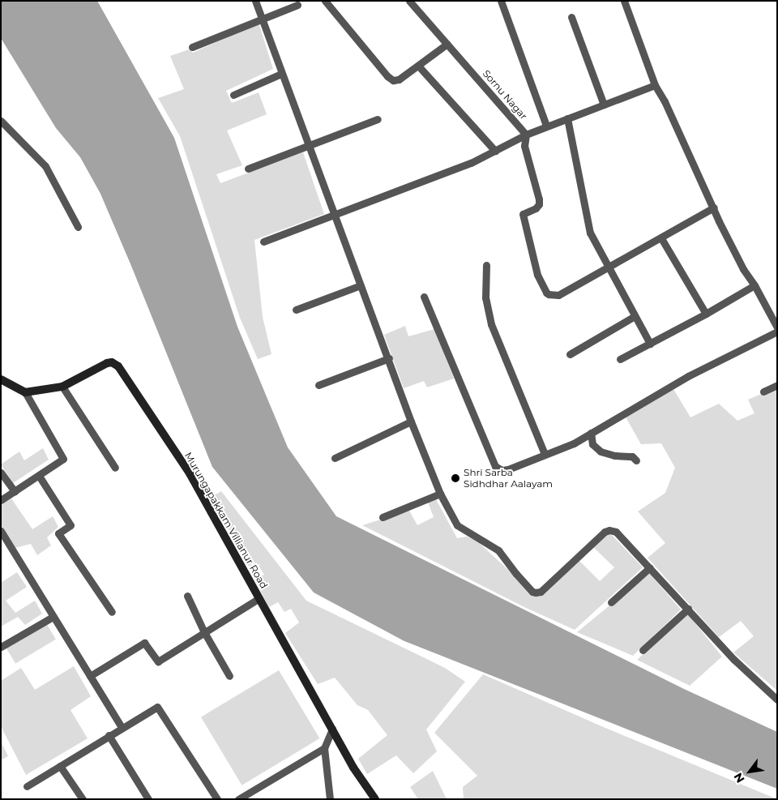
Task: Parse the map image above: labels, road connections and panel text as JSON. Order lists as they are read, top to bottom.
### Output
{
  "streets": {
    "main road": ["Murungapakkam Villianur Road"],
    "street": ["Sornu Nagar"]
  },
  "places": ["Shri Sarba Sidhdhar Aalayam"],
  "north": "bottom left"
}
